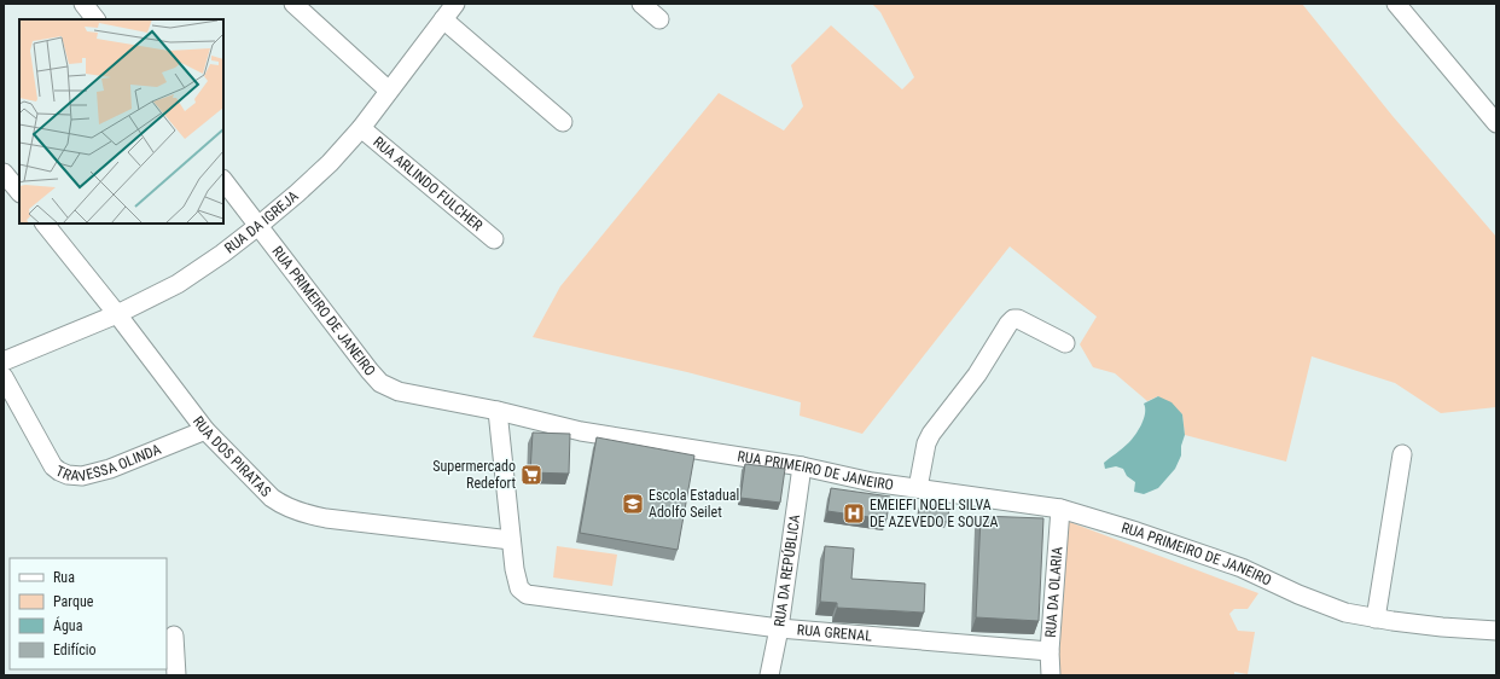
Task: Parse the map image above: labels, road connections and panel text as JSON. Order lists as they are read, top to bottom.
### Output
{
  "streets": {
    "street": [
      "RUA ARLINDO FULCHER",
      "RUA DA IGREJA",
      "RUA PRIMEIRO DE JANEIRO",
      "TRAVESSA OLINDA",
      "RUA DOS PIRATAS",
      "RUA DA REPÚBLICA",
      "RUA DA OLARIA",
      "RUA GRENAL"
    ]
  },
  "crossings": [
    ["RUA ARLINDO FULCHER", "RUA DA IGREJA"],
    ["RUA DA IGREJA", "RUA PRIMEIRO DE JANEIRO"],
    ["RUA DA IGREJA", "RUA DOS PIRATAS"],
    ["RUA PRIMEIRO DE JANEIRO", "RUA DA REPÚBLICA"],
    ["RUA PRIMEIRO DE JANEIRO", "RUA DA OLARIA"],
    ["TRAVESSA OLINDA", "RUA DOS PIRATAS"],
    ["RUA DOS PIRATAS", "RUA GRENAL"],
    ["RUA DA REPÚBLICA", "RUA GRENAL"],
    ["RUA DA OLARIA", "RUA GRENAL"]
  ],
  "places": {
    "supermarket": ["Supermercado Redefort"],
    "school or university": ["Escola Estadual Adolfo Seilet"],
    "hospital": ["EMEIEFI NOELI SILVA DE AZEVEDO E SOUZA"]
  },
  "legend": [
    "Rua",
    "Parque",
    "Água",
    "Edifício"
  ]
}
